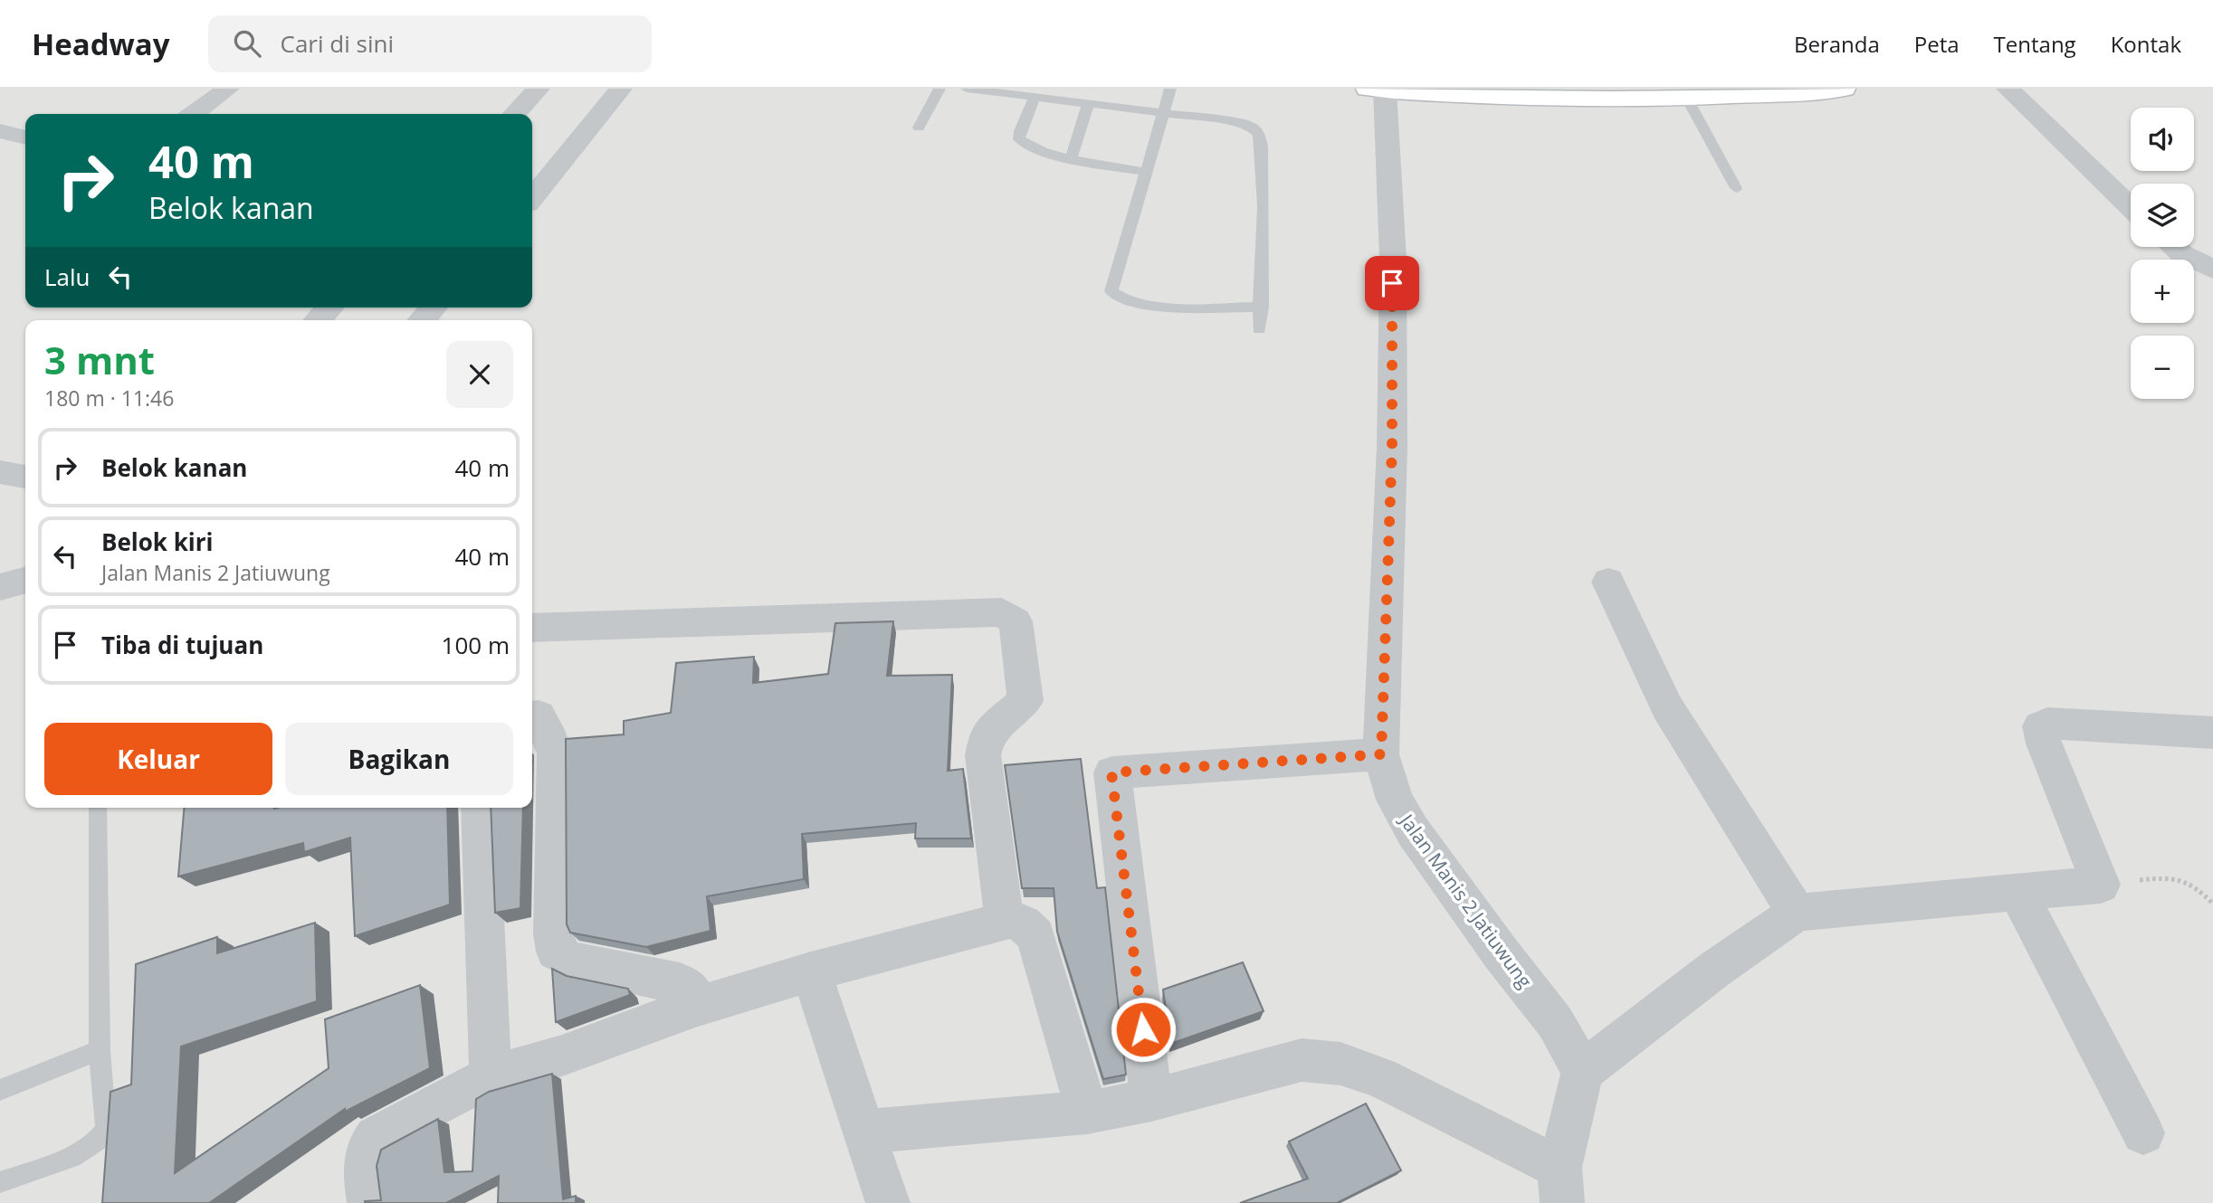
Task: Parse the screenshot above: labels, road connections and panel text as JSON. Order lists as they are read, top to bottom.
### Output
{
  "streets": {
    "street": ["Jalan Manis 2 Jatiuwung"]
  },
  "page": {
    "header": "Headway",
    "search": "Cari di sini",
    "nav": [
      "Beranda",
      "Peta",
      "Tentang",
      "Kontak"
    ],
    "map_buttons": ["+", "−"],
    "turn": ["40 m", "Belok kanan"],
    "then": "Lalu",
    "heading": ["3 mnt", "180 m · 11:46"],
    "list": [
      {
        "name": "Belok kanan",
        "value": "40 m"
      },
      {
        "name": "Belok kiri",
        "note": "Jalan Manis 2 Jatiuwung",
        "value": "40 m"
      },
      {
        "name": "Tiba di tujuan",
        "value": "100 m"
      }
    ],
    "buttons": ["Keluar", "Bagikan"]
  }
}
